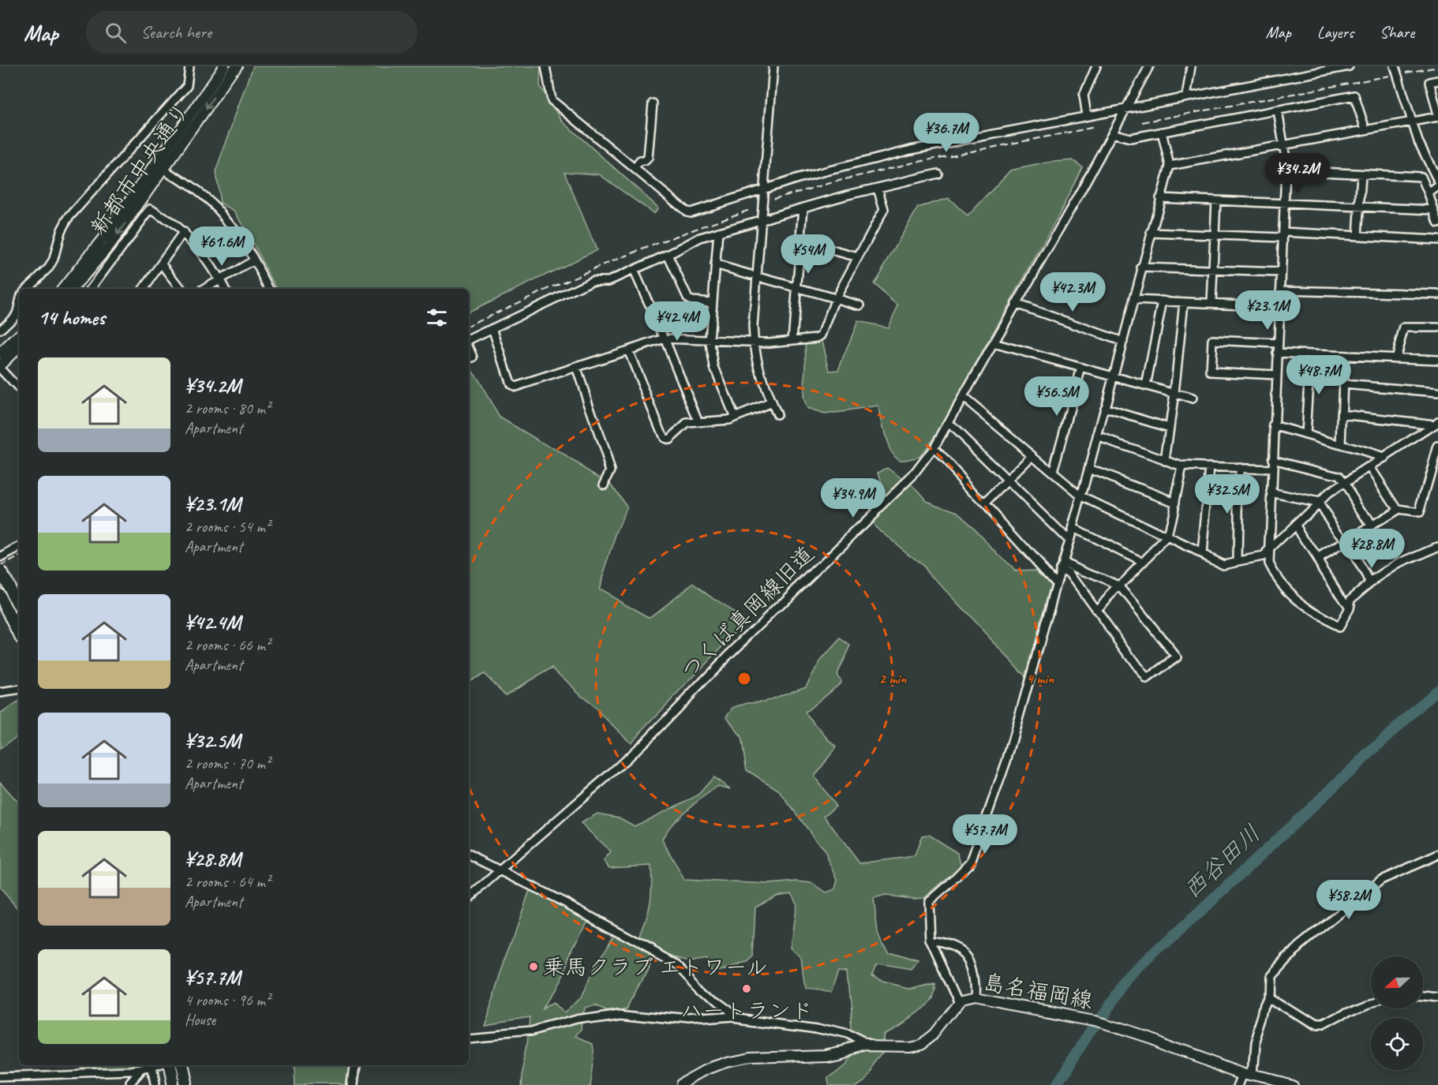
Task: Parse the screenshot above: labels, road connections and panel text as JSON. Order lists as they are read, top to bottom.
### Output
{
  "streets": {
    "main road": ["新都市中央通り", "島名福岡線"],
    "street": ["つくば真岡線旧道"]
  },
  "water": ["西谷田川"],
  "places": ["乗馬クラブ エトワール", "ハートランド"],
  "north": "left",
  "page": {
    "header": "Map",
    "search": "Search here",
    "nav": ["Map", "Layers", "Share"],
    "price": [
      "¥36.7M",
      "¥34.2M",
      "¥61.6M",
      "¥54M",
      "¥42.3M",
      "¥23.1M",
      "¥42.4M",
      "¥48.7M",
      "¥56.5M",
      "¥32.5M",
      "¥34.9M",
      "¥28.8M",
      "¥57.7M",
      "¥58.2M"
    ],
    "heading": "14 homes",
    "list": [
      {
        "name": "¥34.2M",
        "note": "2 rooms · 80 m² · Apartment"
      },
      {
        "name": "¥23.1M",
        "note": "2 rooms · 54 m² · Apartment"
      },
      {
        "name": "¥42.4M",
        "note": "2 rooms · 66 m² · Apartment"
      },
      {
        "name": "¥32.5M",
        "note": "2 rooms · 70 m² · Apartment"
      },
      {
        "name": "¥28.8M",
        "note": "2 rooms · 64 m² · Apartment"
      },
      {
        "name": "¥57.7M",
        "note": "4 rooms · 96 m² · House"
      }
    ]
  },
  "rings": ["2 min", "4 min"]
}
